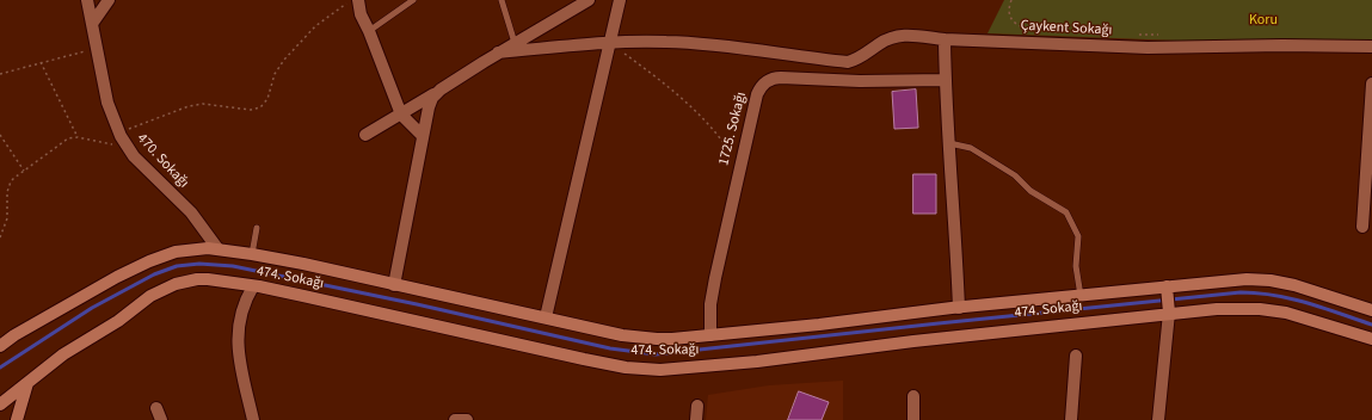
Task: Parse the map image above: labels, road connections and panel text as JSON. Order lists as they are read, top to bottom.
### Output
{
  "streets": {
    "street": [
      "Çaykent Sokağı",
      "1725. Sokağı",
      "470. Sokağı",
      "474. Sokağı"
    ]
  },
  "crossings": [
    ["1725. Sokağı", "474. Sokağı"],
    ["470. Sokağı", "474. Sokağı"]
  ],
  "parks": ["Koru"]
}
